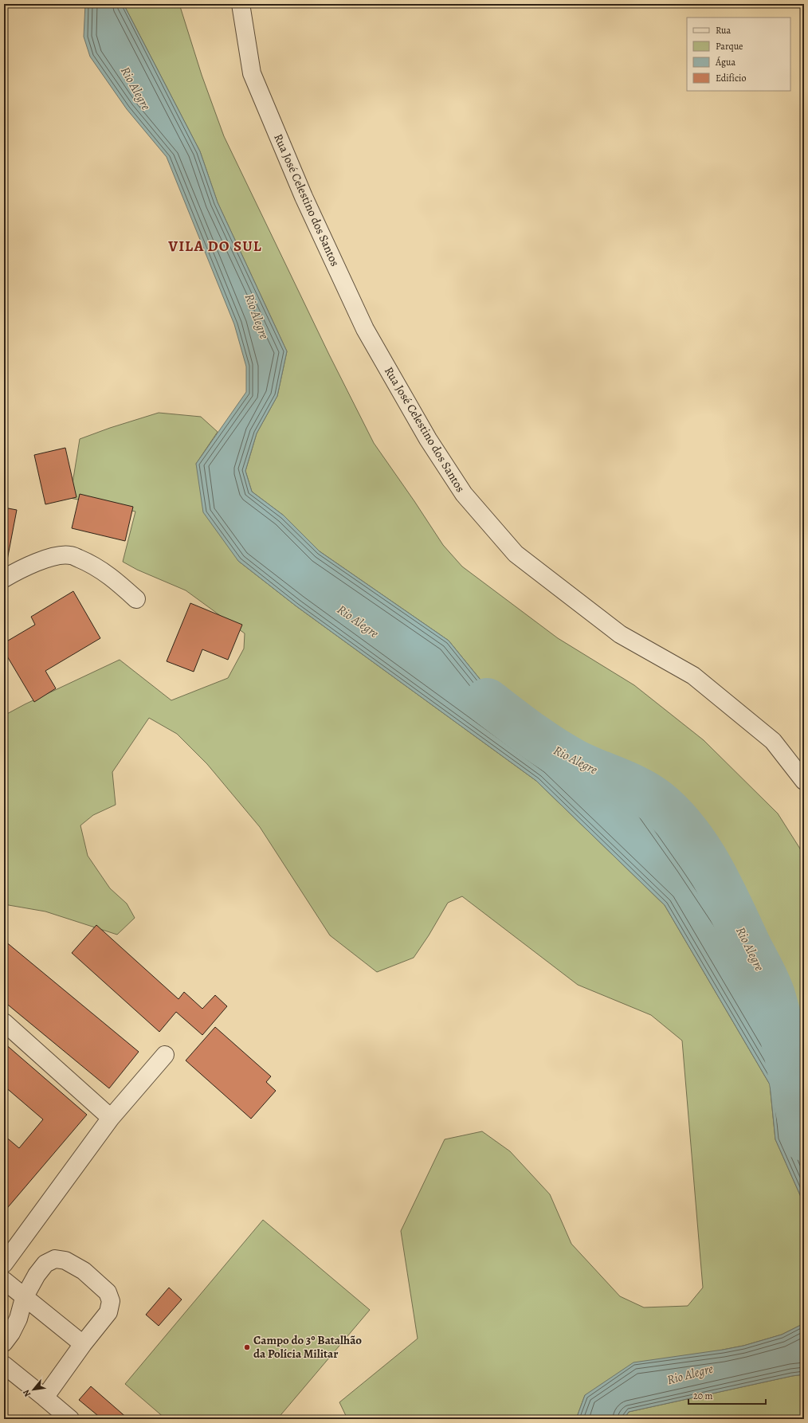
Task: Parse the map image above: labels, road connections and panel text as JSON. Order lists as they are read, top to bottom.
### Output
{
  "streets": {
    "street": ["Rua José Celestino dos Santos"]
  },
  "districts": ["VILA DO SUL"],
  "water": ["Rio Alegre"],
  "places": ["Campo do 3º Batalhão da Polícia Militar"],
  "legend": [
    "Rua",
    "Parque",
    "Água",
    "Edifício"
  ],
  "scale_bar": "20 m",
  "north": "bottom left"
}
